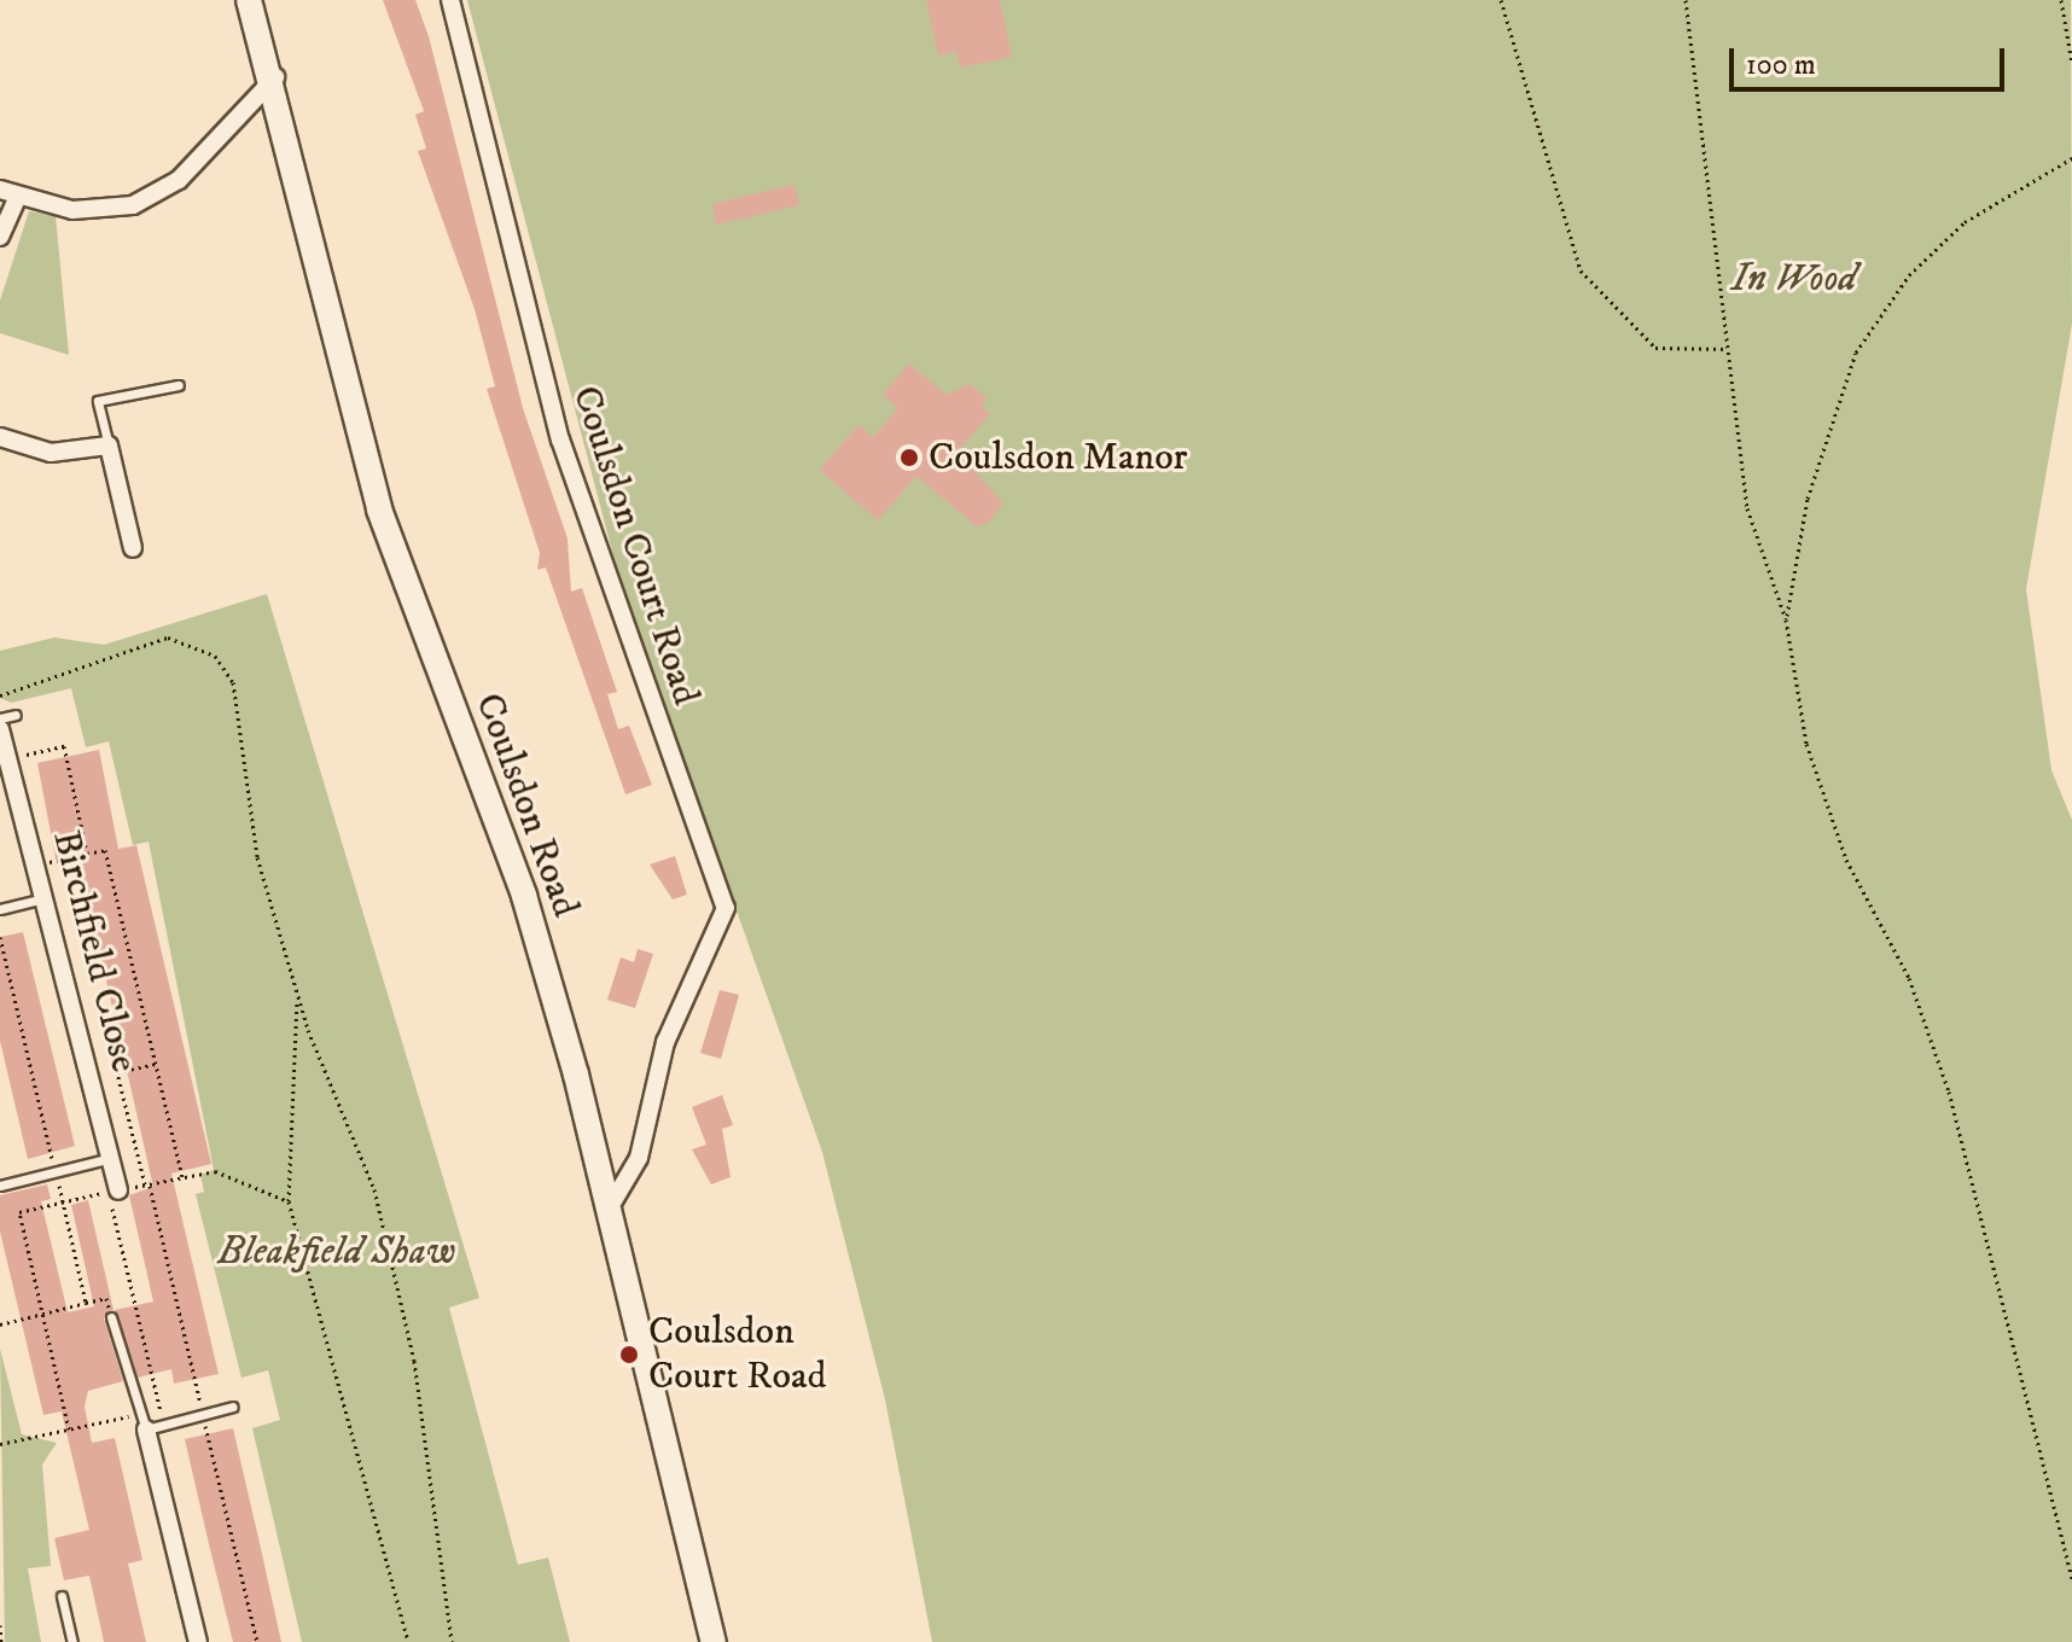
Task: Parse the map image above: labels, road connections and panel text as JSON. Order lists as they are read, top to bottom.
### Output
{
  "streets": {
    "main road": ["Coulsdon Road"],
    "street": ["Coulsdon Court Road", "Birchfield Close"]
  },
  "crossings": [
    ["Coulsdon Court Road", "Coulsdon Road"]
  ],
  "parks": ["In Wood", "Bleakfield Shaw"],
  "places": ["Coulsdon Manor", "Coulsdon Court Road"],
  "scale_bar": "100 m"
}
